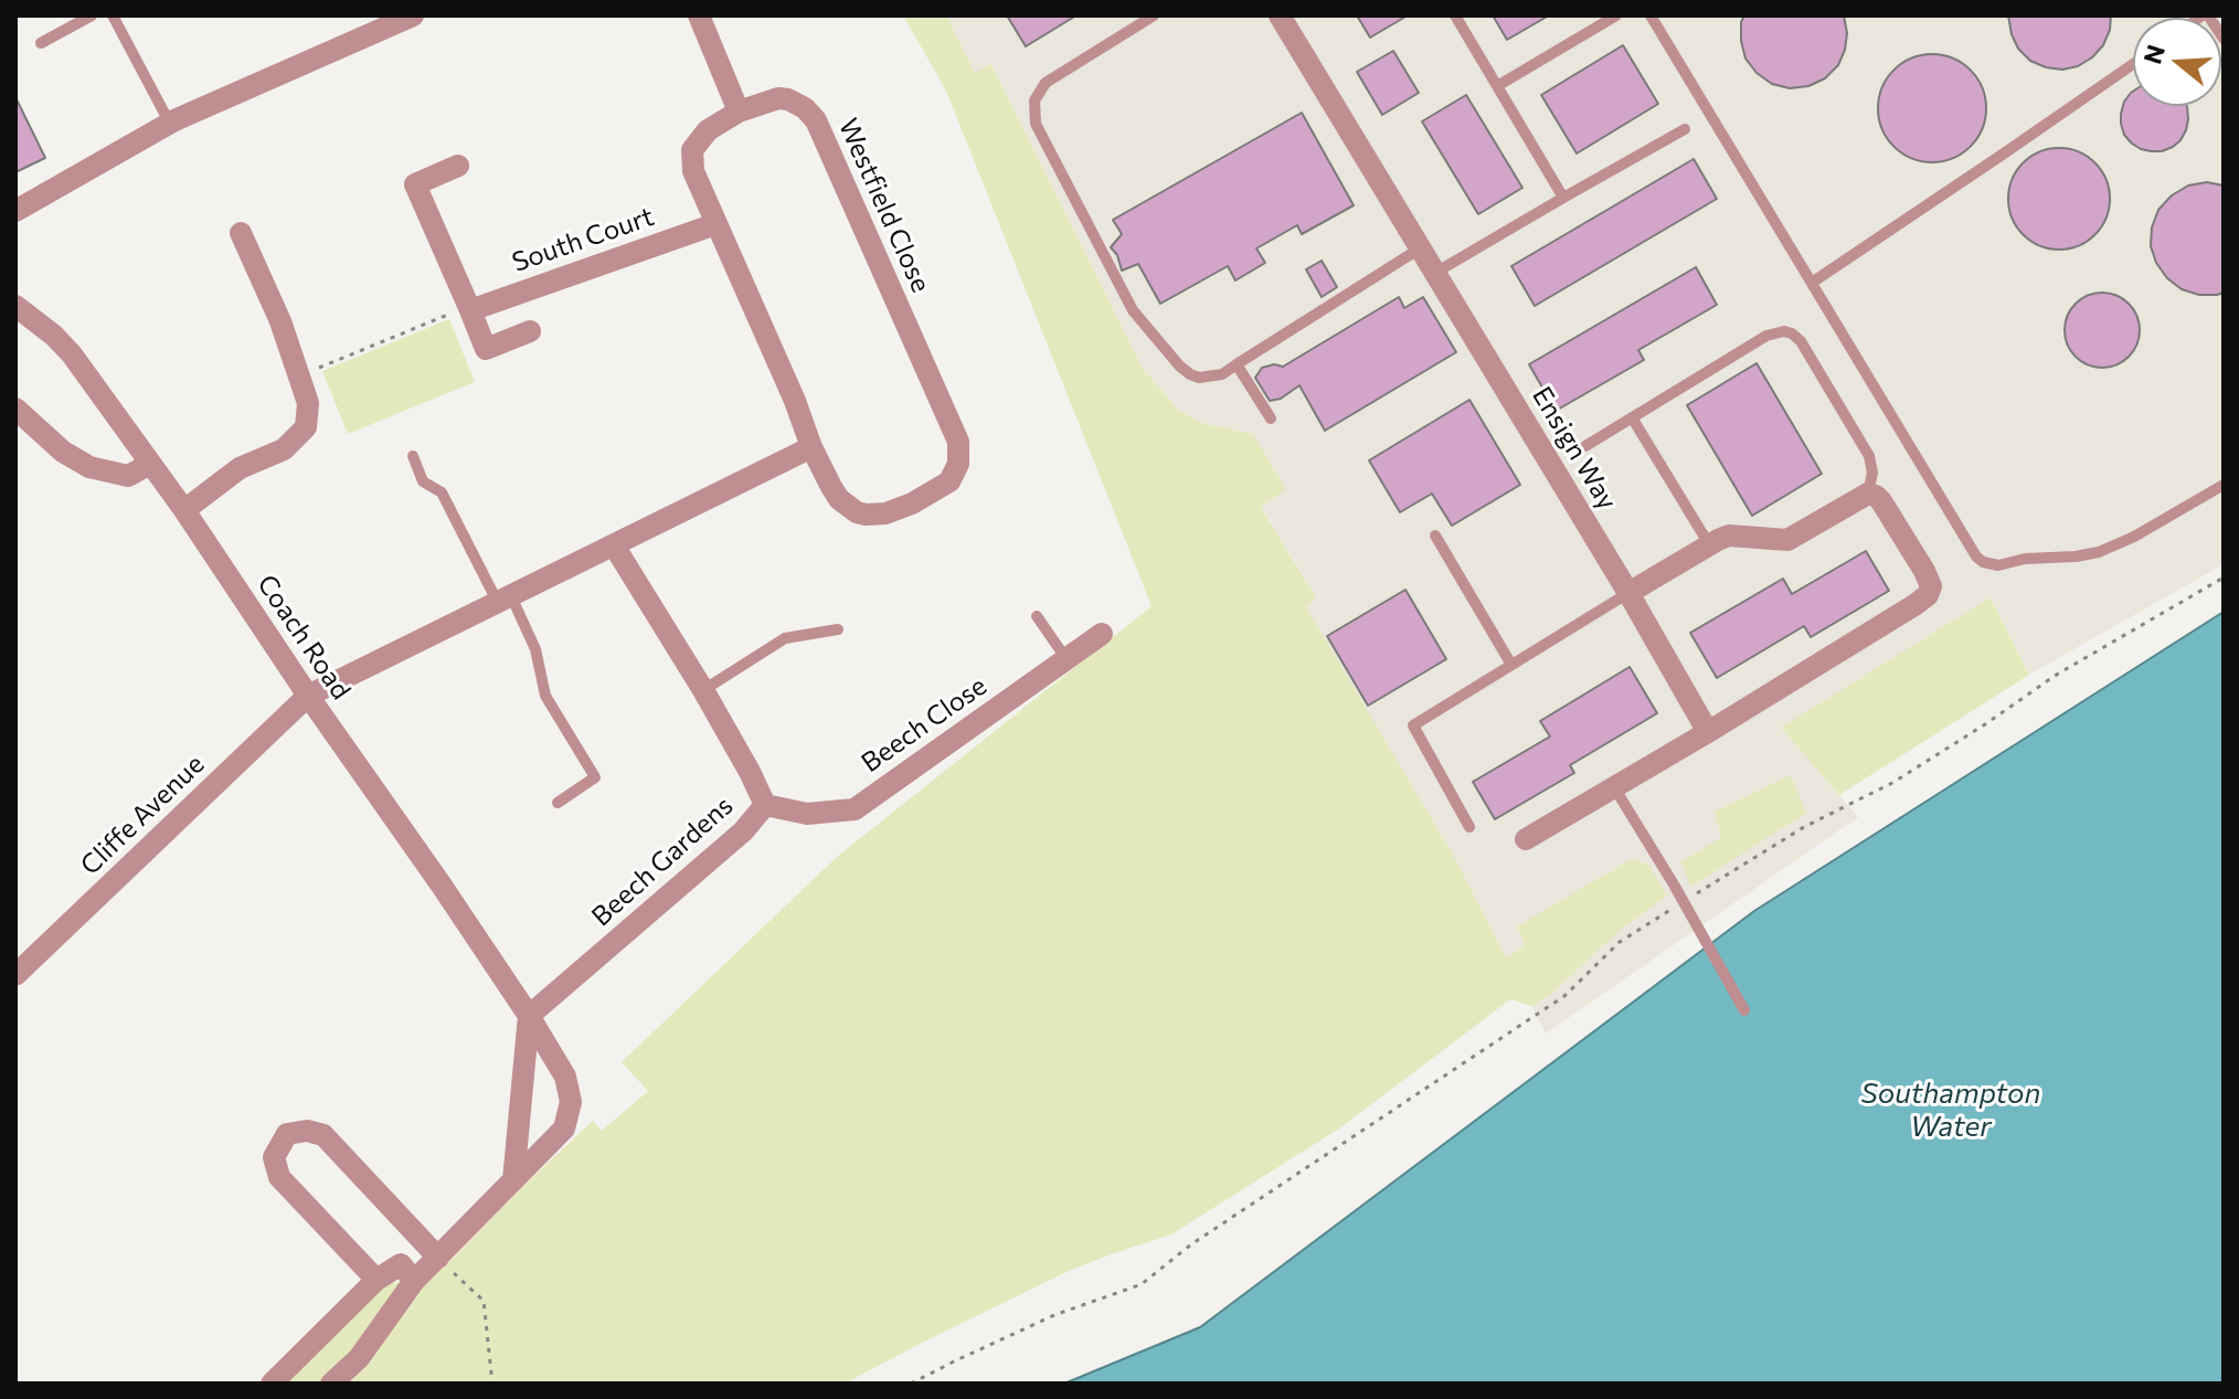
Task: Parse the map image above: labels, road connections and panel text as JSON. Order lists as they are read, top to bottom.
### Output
{
  "streets": {
    "street": [
      "Westfield Close",
      "South Court",
      "Ensign Way",
      "Coach Road",
      "Beech Close",
      "Cliffe Avenue",
      "Beech Gardens"
    ]
  },
  "crossings": [
    ["Westfield Close", "South Court"],
    ["Coach Road", "Cliffe Avenue"],
    ["Coach Road", "Beech Gardens"],
    ["Beech Close", "Beech Gardens"]
  ],
  "water": ["Southampton Water"],
  "north": "left"
}
